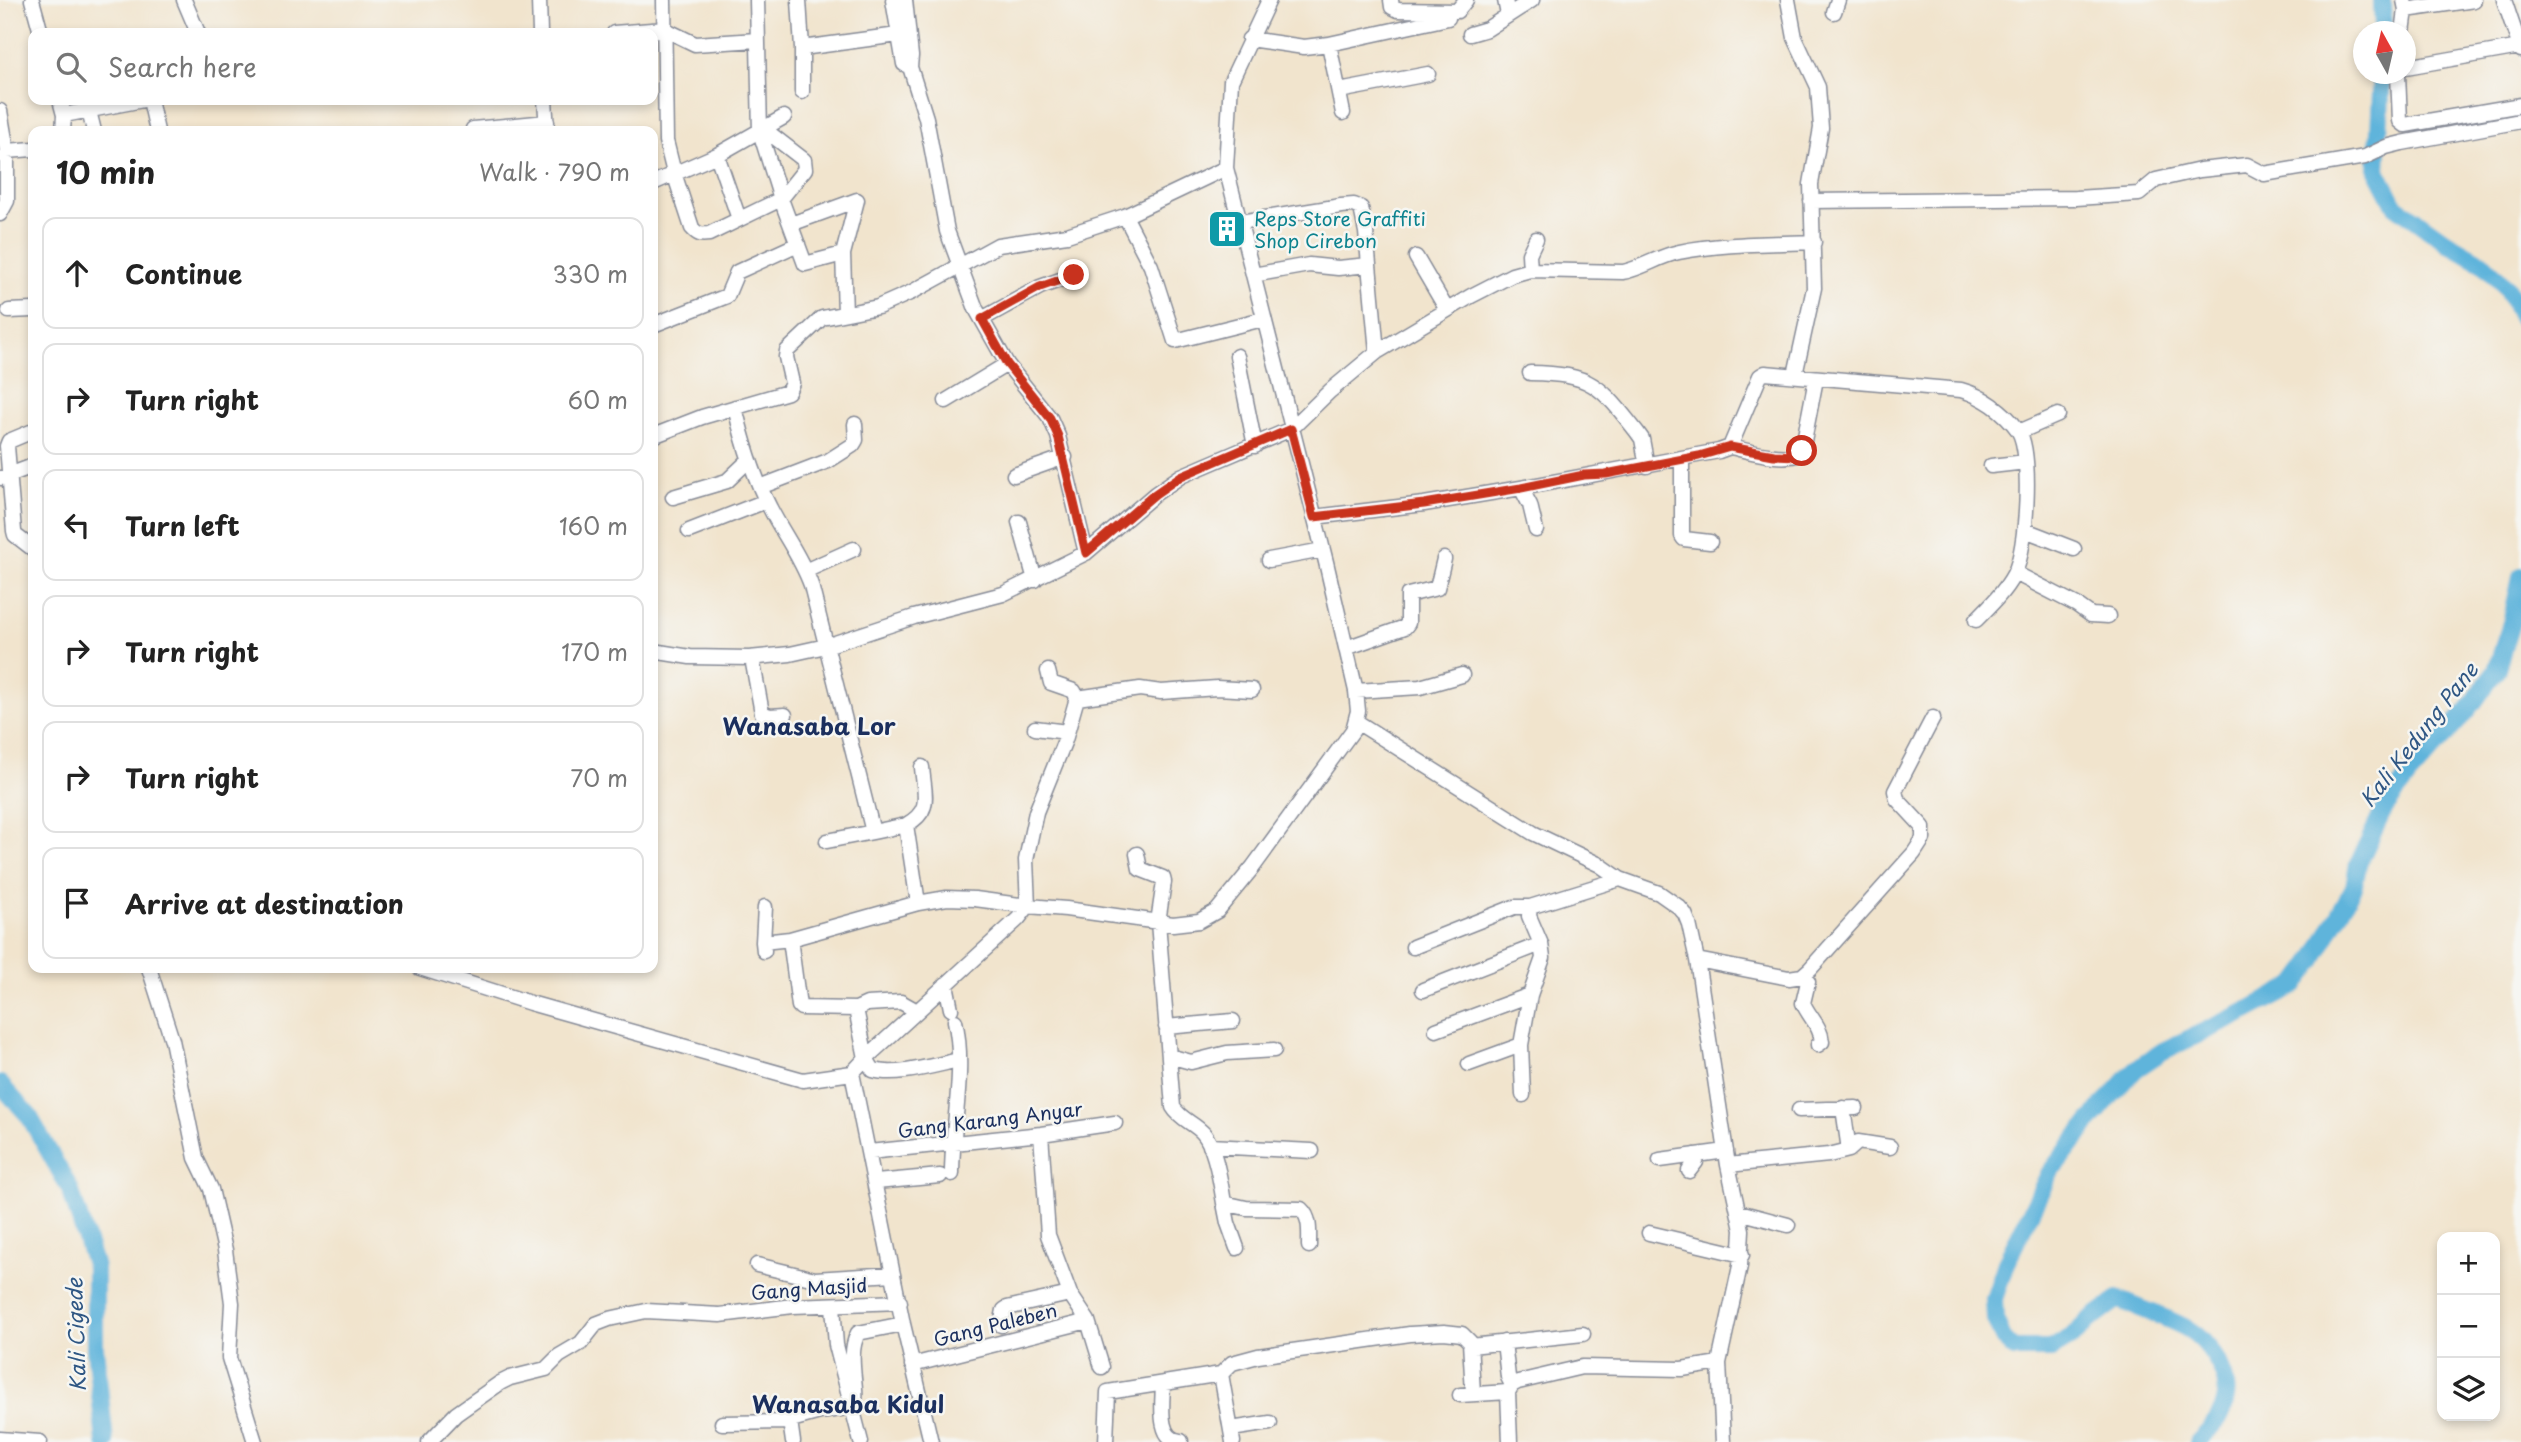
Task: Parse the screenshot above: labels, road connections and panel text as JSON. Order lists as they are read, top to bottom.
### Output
{
  "streets": {
    "street": ["Gang Karang Anyar", "Gang Masjid", "Gang Paleben"]
  },
  "districts": ["Wanasaba Lor", "Wanasaba Kidul"],
  "water": ["Kali Kedung Pane", "Kali Cigede"],
  "places": {
    "building": ["Reps Store Graffiti Shop Cirebon"]
  },
  "north": "top",
  "page": {
    "search": "Search here",
    "heading": ["10 min", "Walk · 790 m"],
    "list": [
      ["Continue", "330 m"],
      ["Turn right", "60 m"],
      ["Turn left", "160 m"],
      ["Turn right", "170 m"],
      ["Turn right", "70 m"],
      "Arrive at destination"
    ],
    "map_buttons": ["+", "−"]
  }
}
